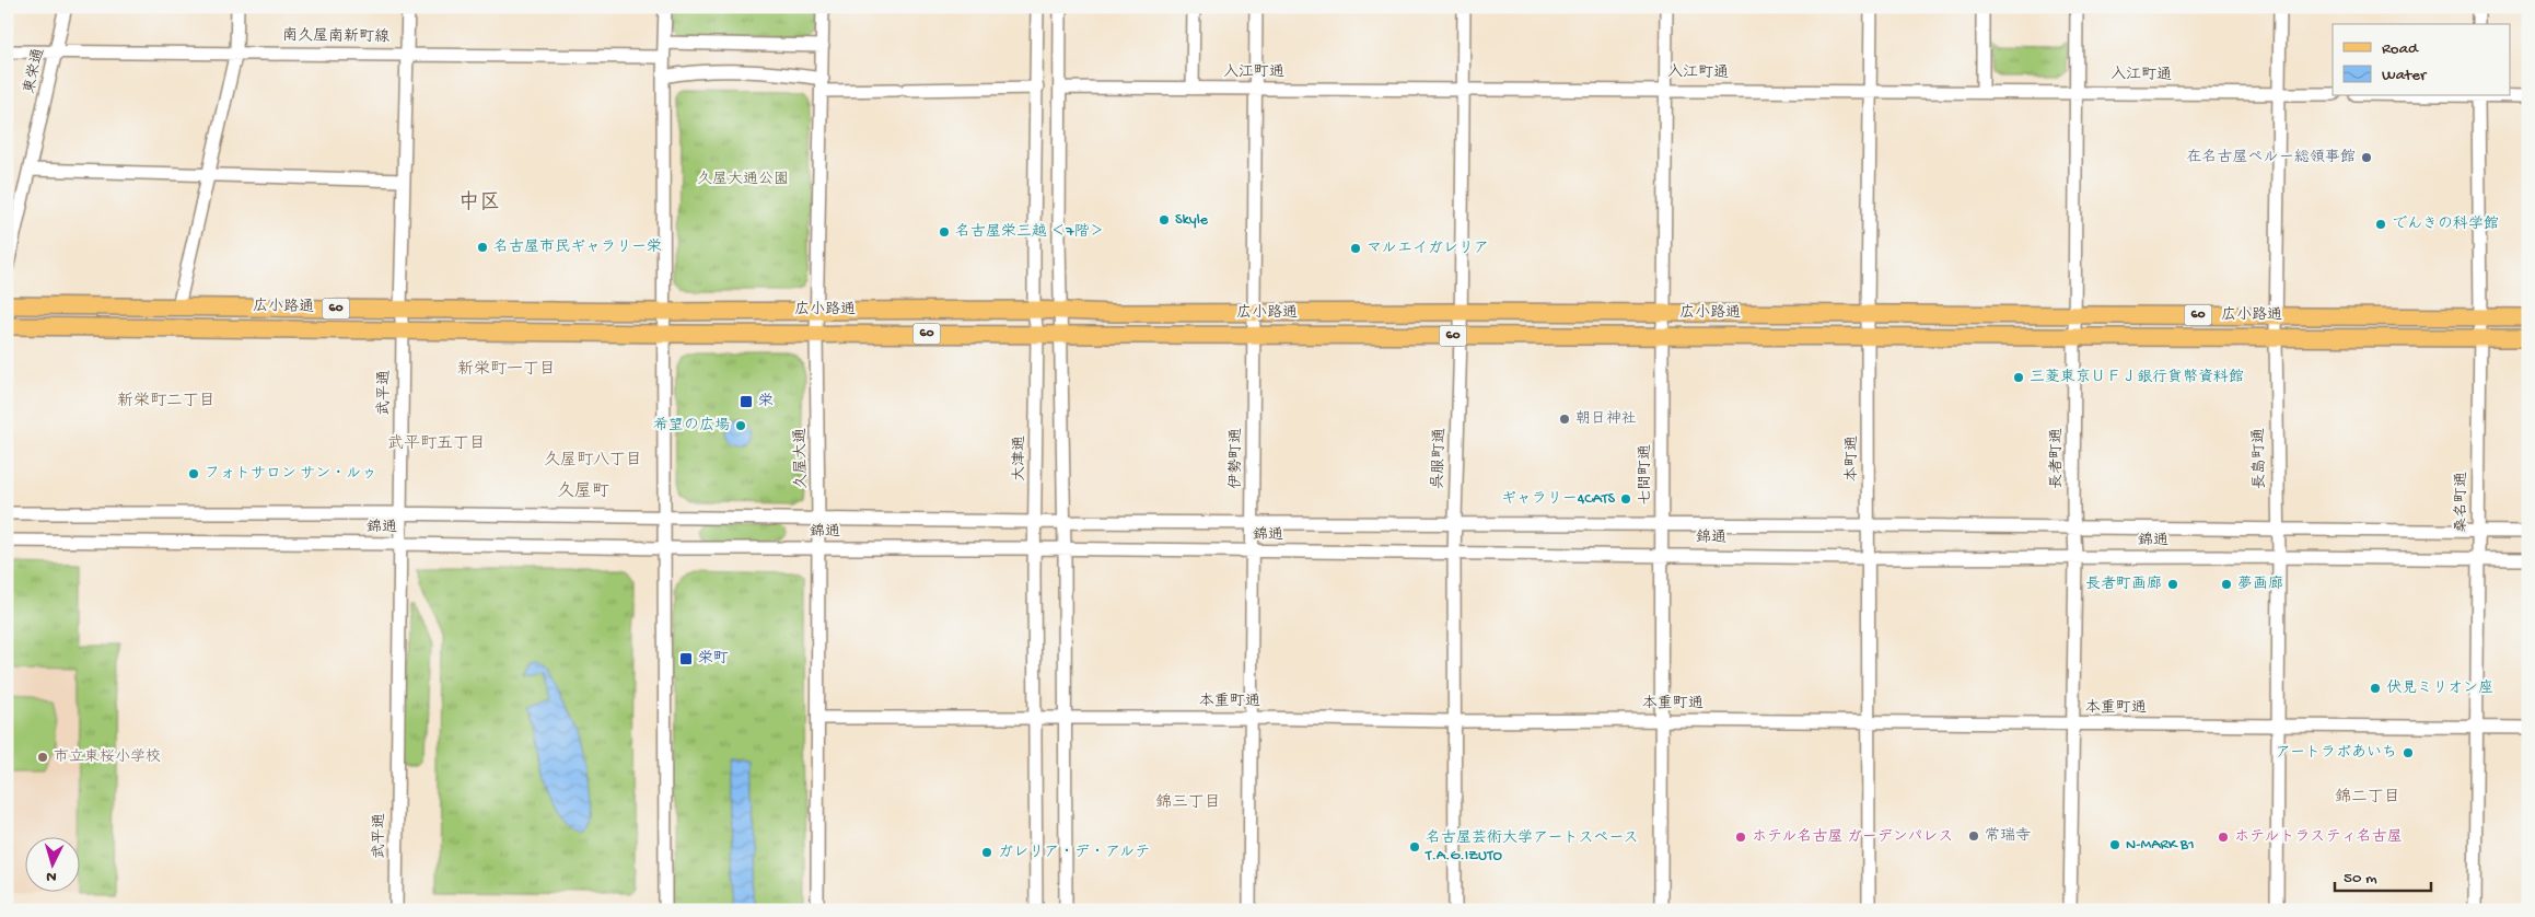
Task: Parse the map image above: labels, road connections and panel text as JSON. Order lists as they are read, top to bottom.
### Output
{
  "streets": {
    "main road": ["広小路通", "60"],
    "street": [
      "南久屋南新町線",
      "東栄通",
      "入江町通",
      "武平通",
      "久屋大通",
      "大津通",
      "伊勢町通",
      "呉服町通",
      "本町通",
      "長者町通",
      "長島町通",
      "七間町通",
      "桑名町通",
      "錦通",
      "本重町通"
    ]
  },
  "crossings": [
    ["南久屋南新町線", "東栄通"],
    ["南久屋南新町線", "武平通"],
    ["入江町通", "伊勢町通"],
    ["入江町通", "呉服町通"],
    ["入江町通", "本町通"],
    ["入江町通", "長者町通"],
    ["入江町通", "長島町通"],
    ["入江町通", "七間町通"],
    ["広小路通", "武平通"],
    ["広小路通", "久屋大通"],
    ["広小路通", "大津通"],
    ["広小路通", "伊勢町通"],
    ["広小路通", "呉服町通"],
    ["広小路通", "本町通"],
    ["広小路通", "長者町通"],
    ["広小路通", "長島町通"],
    ["広小路通", "七間町通"],
    ["広小路通", "桑名町通"],
    ["武平通", "錦通"],
    ["久屋大通", "錦通"],
    ["久屋大通", "本重町通"],
    ["大津通", "錦通"],
    ["大津通", "本重町通"],
    ["伊勢町通", "錦通"],
    ["伊勢町通", "本重町通"],
    ["呉服町通", "錦通"],
    ["呉服町通", "本重町通"],
    ["本町通", "錦通"],
    ["本町通", "本重町通"],
    ["長者町通", "錦通"],
    ["長者町通", "本重町通"],
    ["長島町通", "錦通"],
    ["長島町通", "本重町通"],
    ["七間町通", "錦通"],
    ["七間町通", "本重町通"],
    ["桑名町通", "錦通"],
    ["桑名町通", "本重町通"]
  ],
  "districts": [
    "中区",
    "新栄町一丁目",
    "新栄町二丁目",
    "武平町五丁目",
    "久屋町八丁目",
    "久屋町",
    "錦二丁目",
    "錦三丁目"
  ],
  "parks": ["久屋大通公園"],
  "places": {
    "other": [
      "在名古屋ペルー総領事館",
      "Skyle",
      "でんきの科学館",
      "名古屋栄三越 ＜7階＞",
      "名古屋市民ギャラリー栄",
      "マルエイガレリア",
      "三菱東京ＵＦＪ銀行貨幣資料館",
      "朝日神社",
      "希望の広場",
      "フォトサロン サン・ルゥ",
      "ギャラリー4CATS",
      "長者町画廊",
      "夢画廊",
      "伏見ミリオン座",
      "アートラボあいち",
      "市立東桜小学校",
      "常瑞寺",
      "ホテル名古屋 ガーデンパレス",
      "ホテルトラスティ名古屋",
      "N-MARK B1",
      "名古屋芸術大学アートスペース T.A.G.IZUTO",
      "ガレリア・デ・アルテ"
    ],
    "transit": ["栄", "栄町"]
  },
  "legend": ["Road", "Water"],
  "scale_bar": "50 m",
  "north": "bottom"
}
